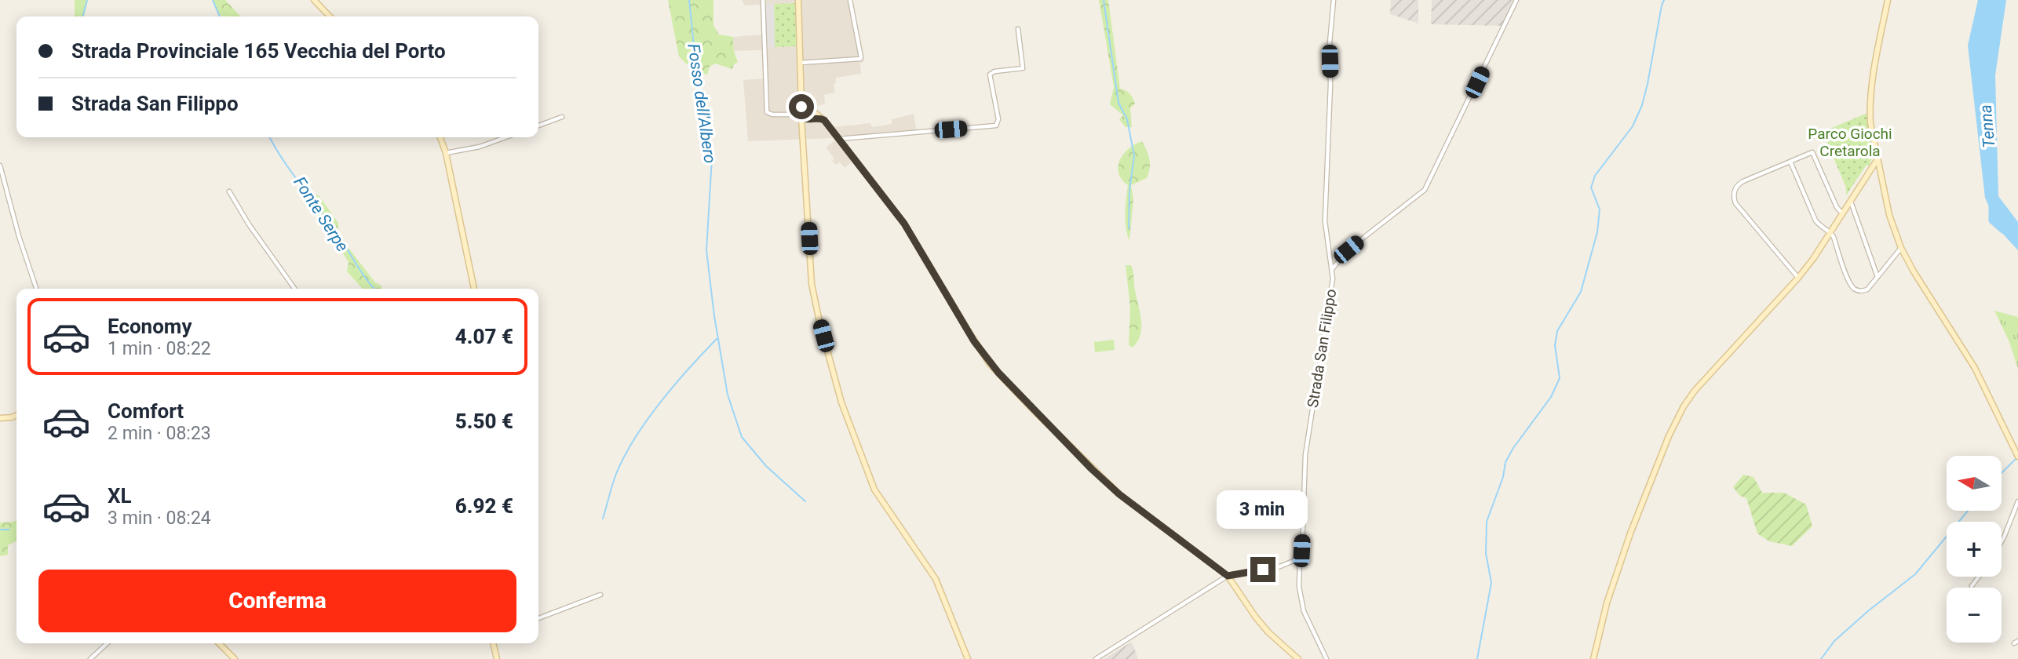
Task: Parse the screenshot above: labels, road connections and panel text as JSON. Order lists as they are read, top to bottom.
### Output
{
  "streets": {
    "street": ["Strada San Filippo"]
  },
  "water": ["Fosso dell'Albero", "Tenna", "Fonte Serpe"],
  "parks": ["Parco Giochi Cretarola"],
  "north": "left",
  "page": {
    "banner": ["Strada Provinciale 165 Vecchia del Porto", "Strada San Filippo"],
    "list": [
      {
        "name": "Economy",
        "note": "1 min · 08:22",
        "value": "4.07 €"
      },
      {
        "name": "Comfort",
        "note": "2 min · 08:23",
        "value": "5.50 €"
      },
      {
        "name": "XL",
        "note": "3 min · 08:24",
        "value": "6.92 €"
      }
    ],
    "map_buttons": ["+", "−"],
    "bubble": "3 min",
    "buttons": "Conferma"
  }
}
